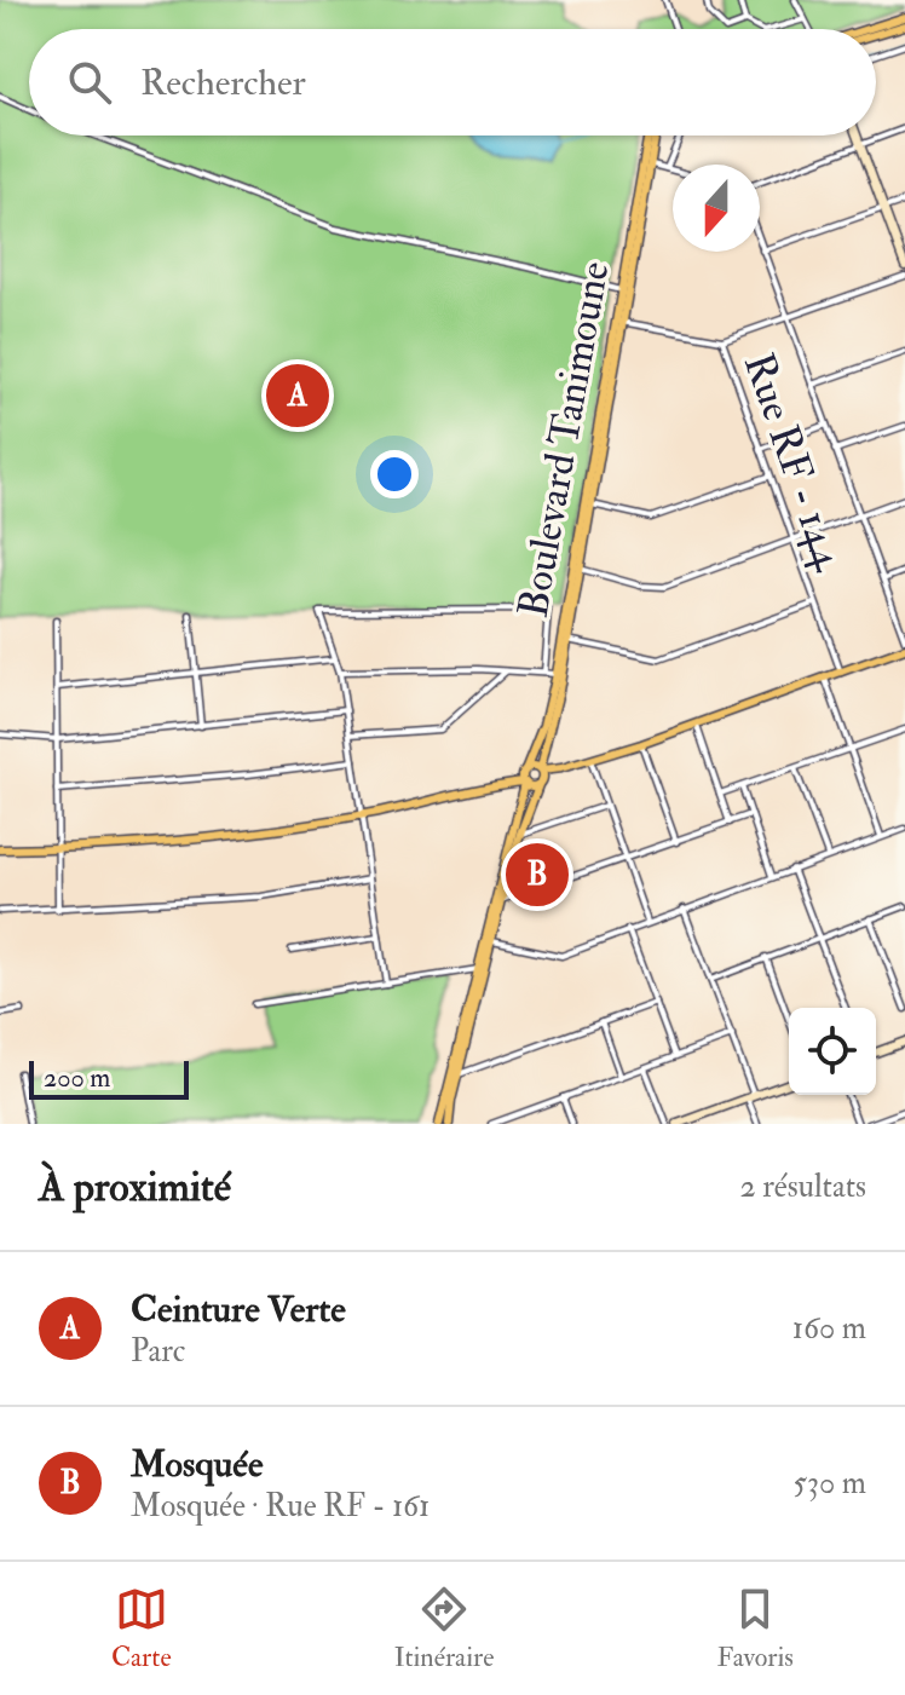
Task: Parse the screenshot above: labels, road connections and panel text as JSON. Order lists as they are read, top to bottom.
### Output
{
  "streets": {
    "main road": ["Boulevard Tanimoune"],
    "street": ["Rue RF - 144"]
  },
  "scale_bar": "200 m",
  "north": "bottom",
  "page": {
    "search": "Rechercher",
    "pins": ["A", "B"],
    "scale": "200 m",
    "heading": ["À proximité", "2 résultats"],
    "list": [
      {
        "mark": "A",
        "name": "Ceinture Verte",
        "note": "Parc",
        "value": "160 m"
      },
      {
        "mark": "B",
        "name": "Mosquée",
        "note": "Mosquée · Rue RF - 161",
        "value": "530 m"
      }
    ],
    "nav": ["Carte", "Itinéraire", "Favoris"]
  }
}
